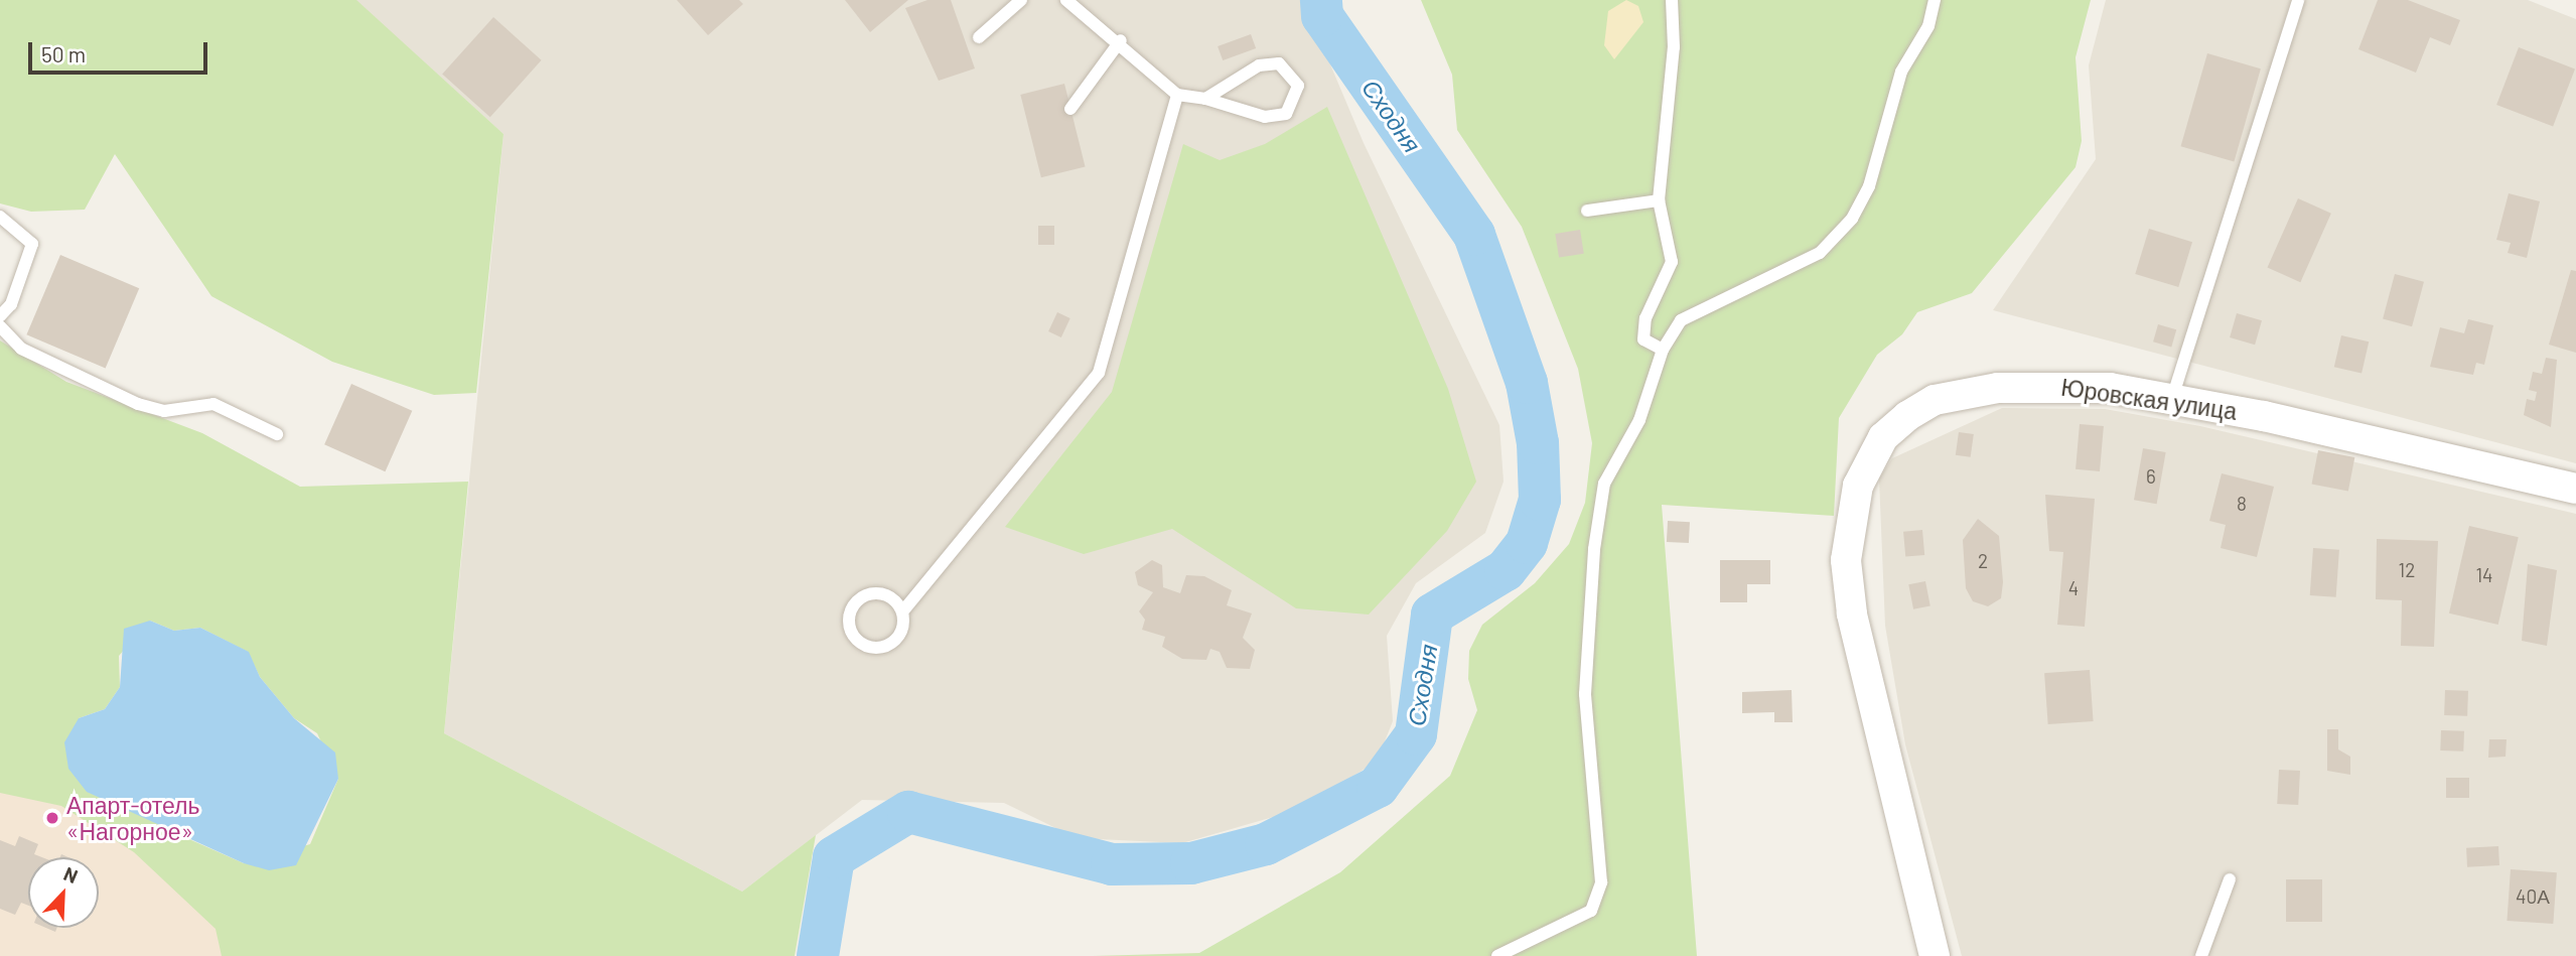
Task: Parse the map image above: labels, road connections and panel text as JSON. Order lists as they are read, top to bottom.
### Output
{
  "streets": {
    "street": ["Юровская улица"]
  },
  "water": ["Сходня"],
  "places": ["Апарт-отель «Нагорное»"],
  "house_numbers": [
    "6",
    "8",
    "2",
    "12",
    "14",
    "4",
    "40А"
  ],
  "scale_bar": "50 m",
  "north": "top right"
}
